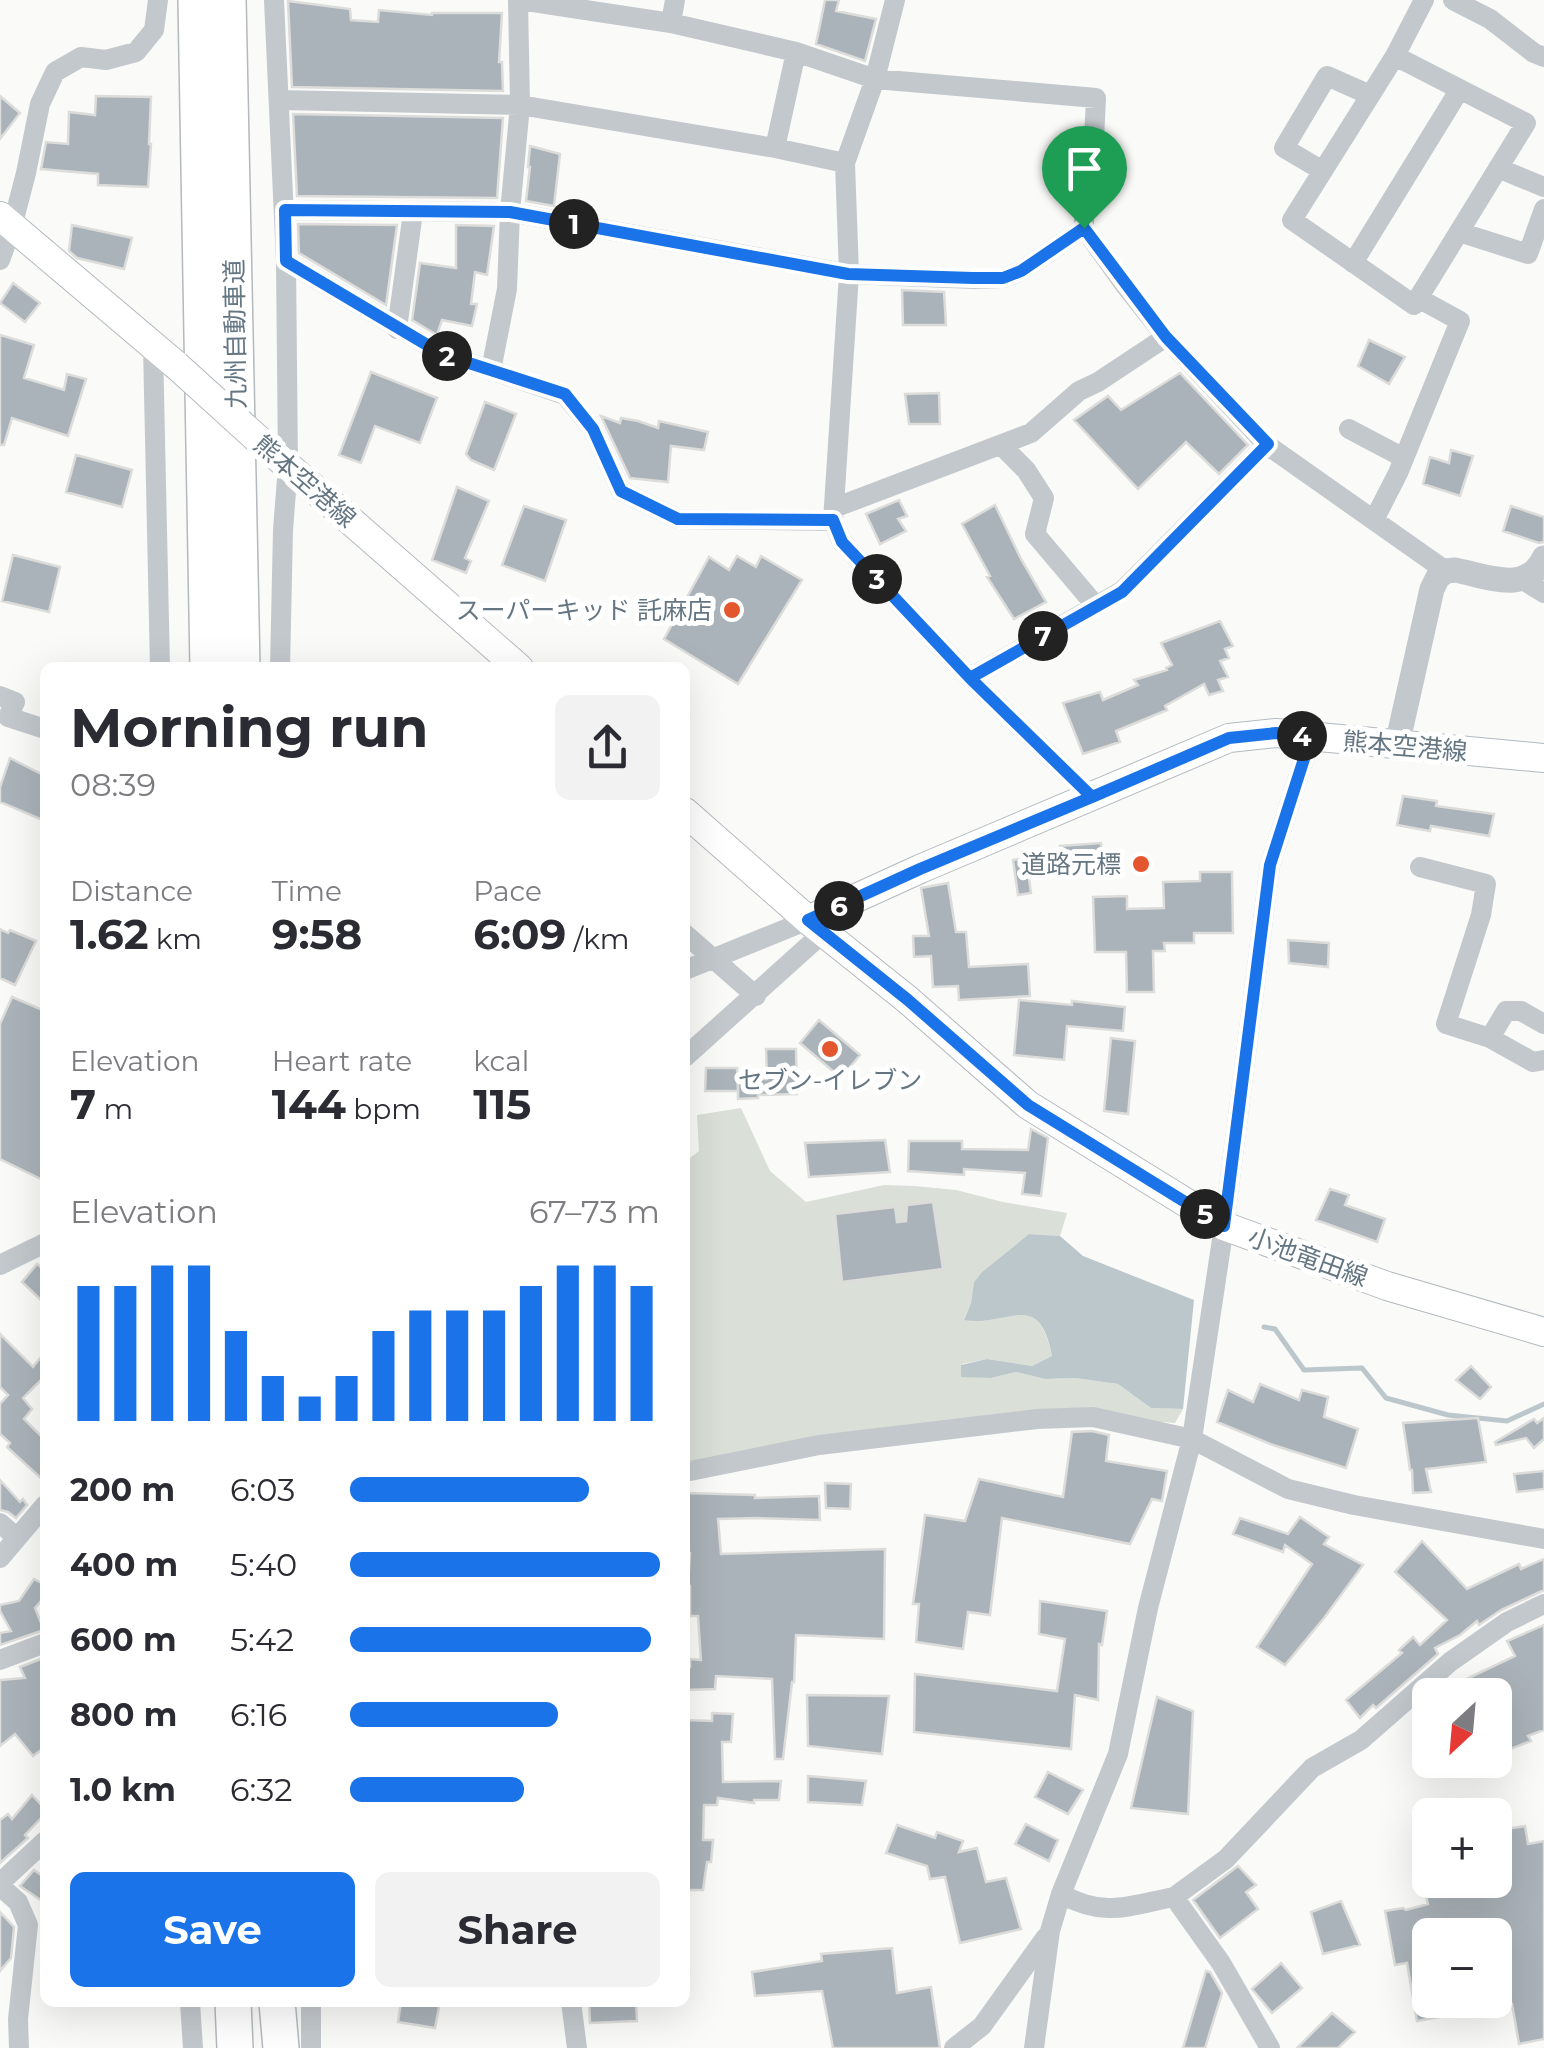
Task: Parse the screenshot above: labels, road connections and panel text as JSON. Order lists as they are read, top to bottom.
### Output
{
  "streets": {
    "highway": ["九州自動車道"],
    "main road": ["熊本空港線", "小池竜田線"]
  },
  "crossings": [
    ["熊本空港線", "小池竜田線"]
  ],
  "places": ["スーパーキッド 託麻店", "道路元標", "セブン-イレブン"],
  "north": "bottom left",
  "page": {
    "pins": [
      "1",
      "2",
      "3",
      "7",
      "4",
      "6",
      "5"
    ],
    "heading": ["Morning run", "08:39"],
    "stats": [
      ["Distance", "1.62 km"],
      ["Time", "9:58"],
      ["Pace", "6:09 /km"],
      ["Elevation", "7 m"],
      ["Heart rate", "144 bpm"],
      ["kcal", "115"]
    ],
    "chart": ["Elevation", "67–73 m"],
    "list": [
      {
        "name": "200 m",
        "note": "6:03"
      },
      {
        "name": "400 m",
        "note": "5:40"
      },
      {
        "name": "600 m",
        "note": "5:42"
      },
      {
        "name": "800 m",
        "note": "6:16"
      },
      {
        "name": "1.0 km",
        "note": "6:32"
      }
    ],
    "map_buttons": ["+", "−"],
    "buttons": ["Save", "Share"]
  }
}
